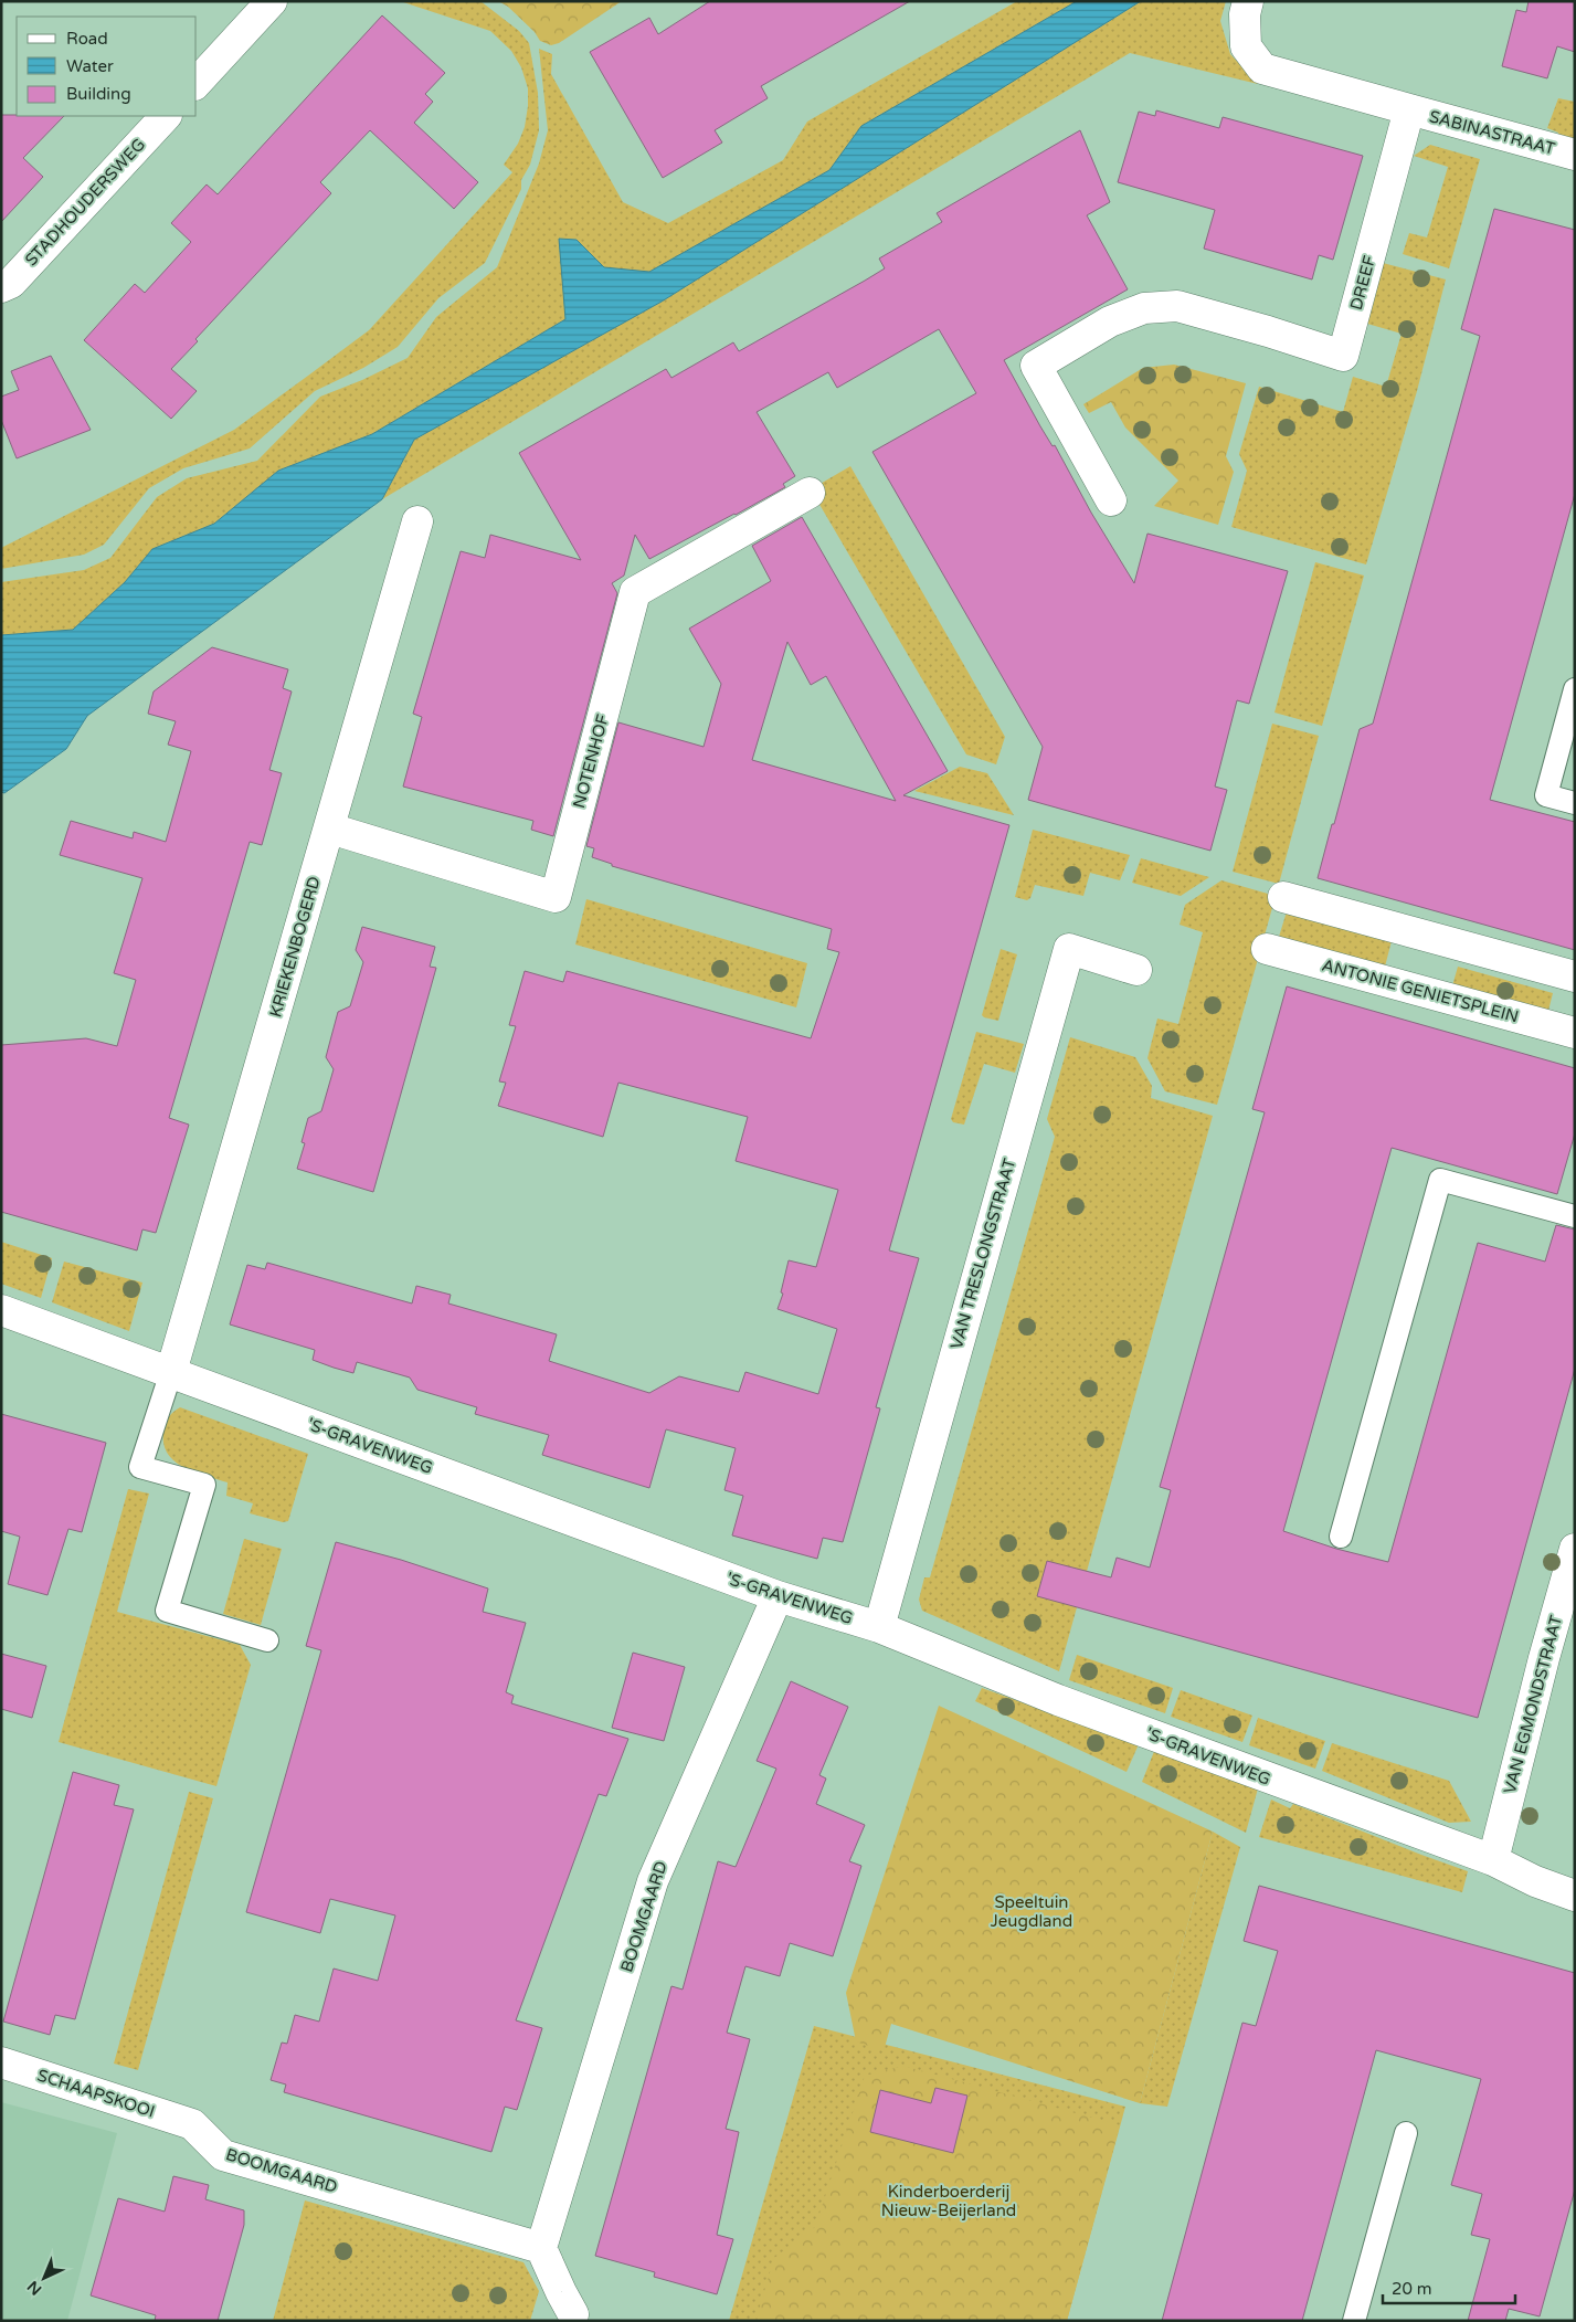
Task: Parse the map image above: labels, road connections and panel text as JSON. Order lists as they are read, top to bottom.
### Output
{
  "streets": {
    "street": [
      "SABINASTRAAT",
      "STADHOUDERSWEG",
      "DREEF",
      "NOTENHOF",
      "KRIEKENBOGERD",
      "ANTONIE GENIETSPLEIN",
      "VAN TRESLONGSTRAAT",
      "'S-GRAVENWEG",
      "VAN EGMONDSTRAAT",
      "BOOMGAARD",
      "SCHAAPSKOOI"
    ]
  },
  "crossings": [
    ["SABINASTRAAT", "DREEF"],
    ["NOTENHOF", "KRIEKENBOGERD"],
    ["KRIEKENBOGERD", "'S-GRAVENWEG"],
    ["VAN TRESLONGSTRAAT", "'S-GRAVENWEG"],
    ["'S-GRAVENWEG", "VAN EGMONDSTRAAT"],
    ["'S-GRAVENWEG", "BOOMGAARD"],
    ["BOOMGAARD", "SCHAAPSKOOI"]
  ],
  "parks": ["Speeltuin Jeugdland", "Kinderboerderij Nieuw-Beijerland"],
  "legend": ["Road", "Water", "Building"],
  "scale_bar": "20 m",
  "north": "bottom left"
}
